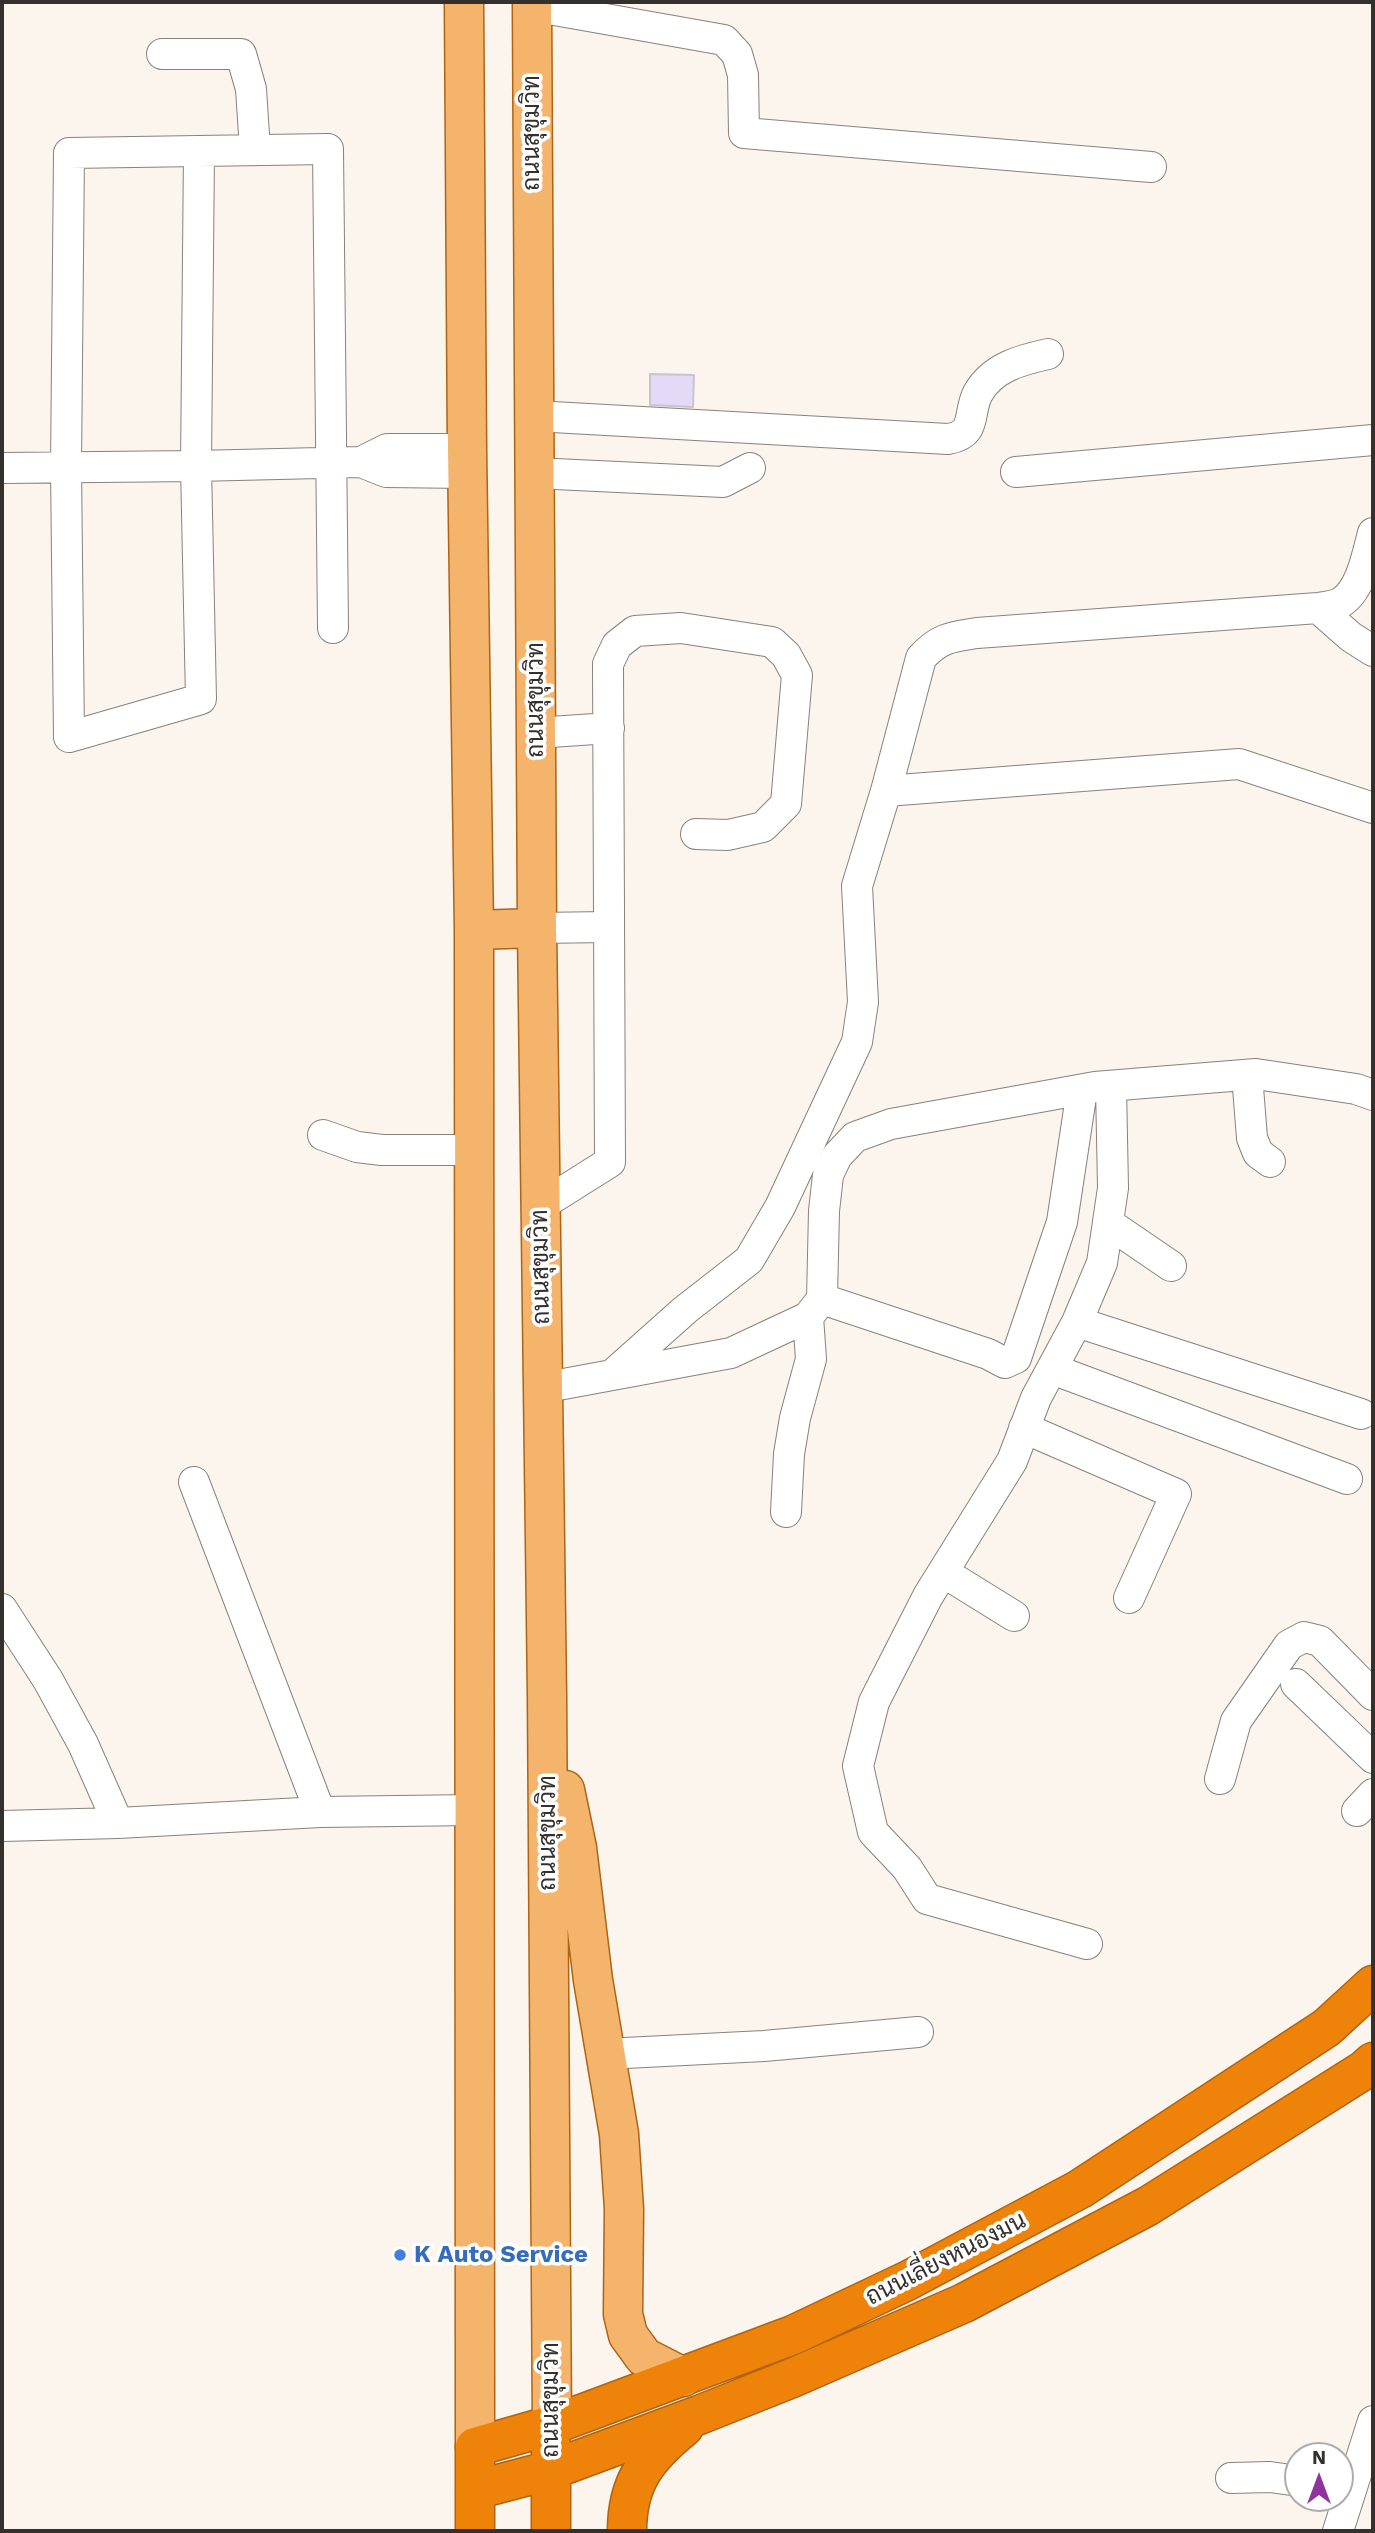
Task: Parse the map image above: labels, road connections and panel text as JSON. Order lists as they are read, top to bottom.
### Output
{
  "streets": {
    "highway": ["ถนนสุขุมวิท", "ถนนเลี่ยงหนองมน"]
  },
  "crossings": [
    ["ถนนสุขุมวิท", "ถนนเลี่ยงหนองมน"]
  ],
  "places": ["K Auto Service"],
  "north": "top"
}
